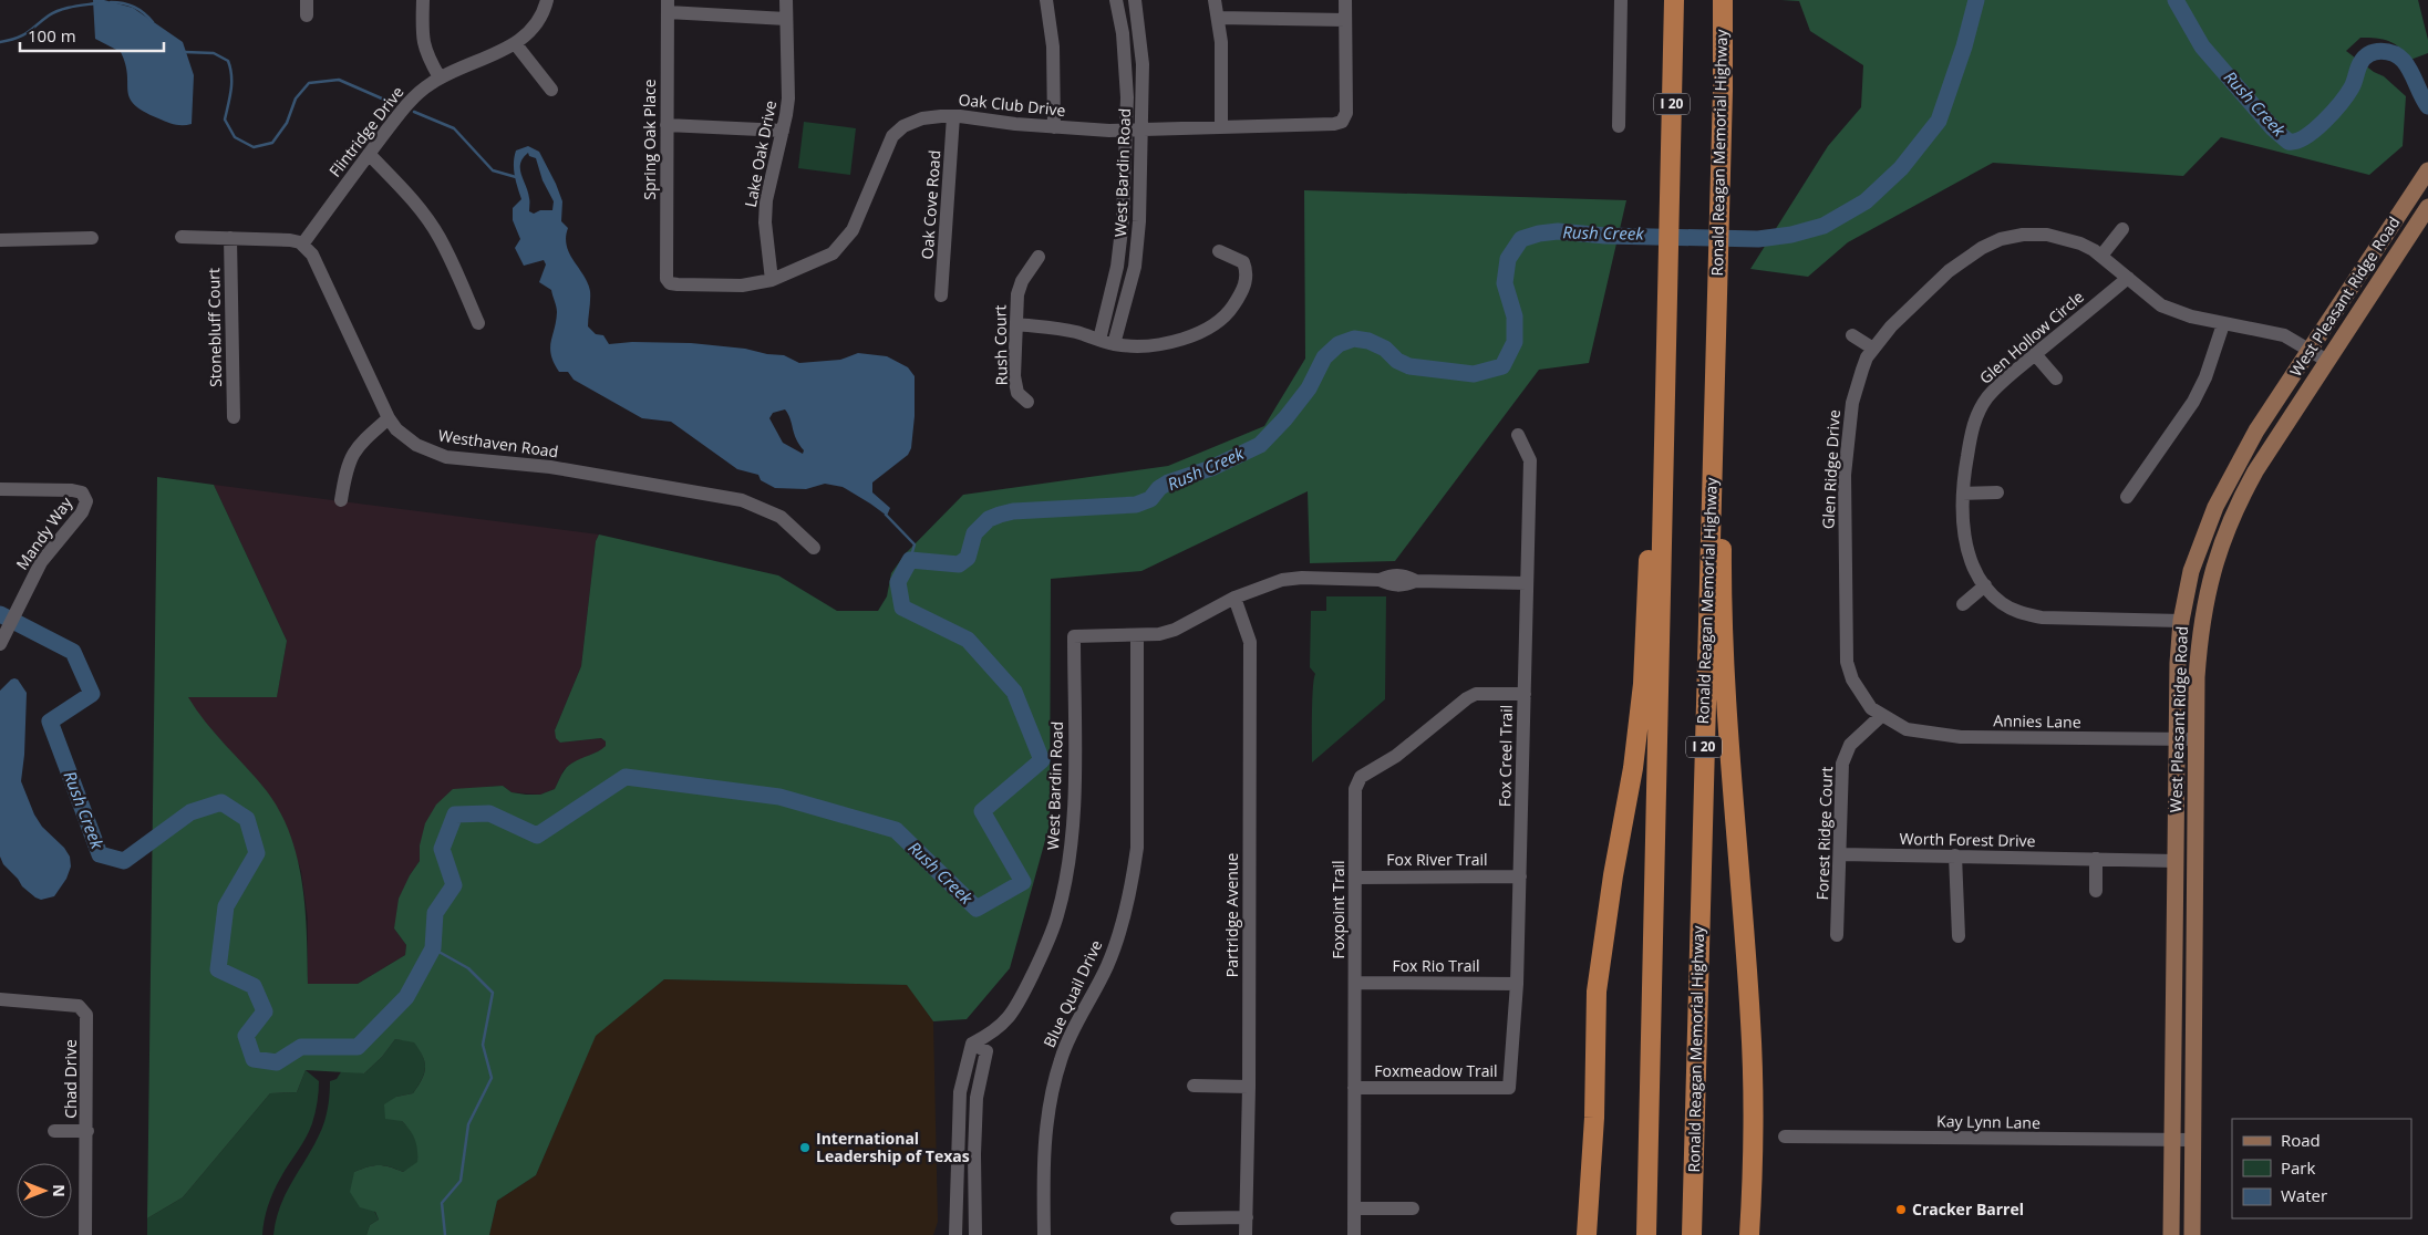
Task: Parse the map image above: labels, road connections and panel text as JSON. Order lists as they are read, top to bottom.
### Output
{
  "streets": {
    "highway": ["I 20", "Ronald Reagan Memorial Highway"],
    "main road": ["West Pleasant Ridge Road"],
    "street": [
      "Oak Club Drive",
      "Flintridge Drive",
      "Spring Oak Place",
      "Lake Oak Drive",
      "West Bardin Road",
      "Oak Cove Road",
      "Stonebluff Court",
      "Glen Hollow Circle",
      "Rush Court",
      "Westhaven Road",
      "Glen Ridge Drive",
      "Mandy Way",
      "Annies Lane",
      "Fox Creel Trail",
      "Forest Ridge Court",
      "Worth Forest Drive",
      "Fox River Trail",
      "Foxpoint Trail",
      "Partridge Avenue",
      "Fox Rio Trail",
      "Blue Quail Drive",
      "Foxmeadow Trail",
      "Chad Drive",
      "Kay Lynn Lane"
    ]
  },
  "crossings": [
    ["Oak Club Drive", "Spring Oak Place"],
    ["Oak Club Drive", "Lake Oak Drive"],
    ["Oak Club Drive", "West Bardin Road"],
    ["Oak Club Drive", "Oak Cove Road"],
    ["Flintridge Drive", "Westhaven Road"],
    ["West Bardin Road", "Blue Quail Drive"],
    ["West Pleasant Ridge Road", "Glen Hollow Circle"],
    ["West Pleasant Ridge Road", "Glen Ridge Drive"],
    ["West Pleasant Ridge Road", "Annies Lane"],
    ["West Pleasant Ridge Road", "Worth Forest Drive"],
    ["West Pleasant Ridge Road", "Kay Lynn Lane"],
    ["Glen Hollow Circle", "Glen Ridge Drive"],
    ["Glen Ridge Drive", "Annies Lane"],
    ["Glen Ridge Drive", "Forest Ridge Court"],
    ["Annies Lane", "Forest Ridge Court"],
    ["Fox Creel Trail", "Fox River Trail"],
    ["Fox Creel Trail", "Foxpoint Trail"],
    ["Fox Creel Trail", "Fox Rio Trail"],
    ["Fox Creel Trail", "Foxmeadow Trail"],
    ["Forest Ridge Court", "Worth Forest Drive"],
    ["Fox River Trail", "Foxpoint Trail"],
    ["Foxpoint Trail", "Fox Rio Trail"],
    ["Foxpoint Trail", "Foxmeadow Trail"]
  ],
  "water": ["Rush Creek"],
  "places": ["International Leadership of Texas", "Cracker Barrel"],
  "legend": ["Road", "Park", "Water"],
  "scale_bar": "100 m",
  "north": "right"
}
